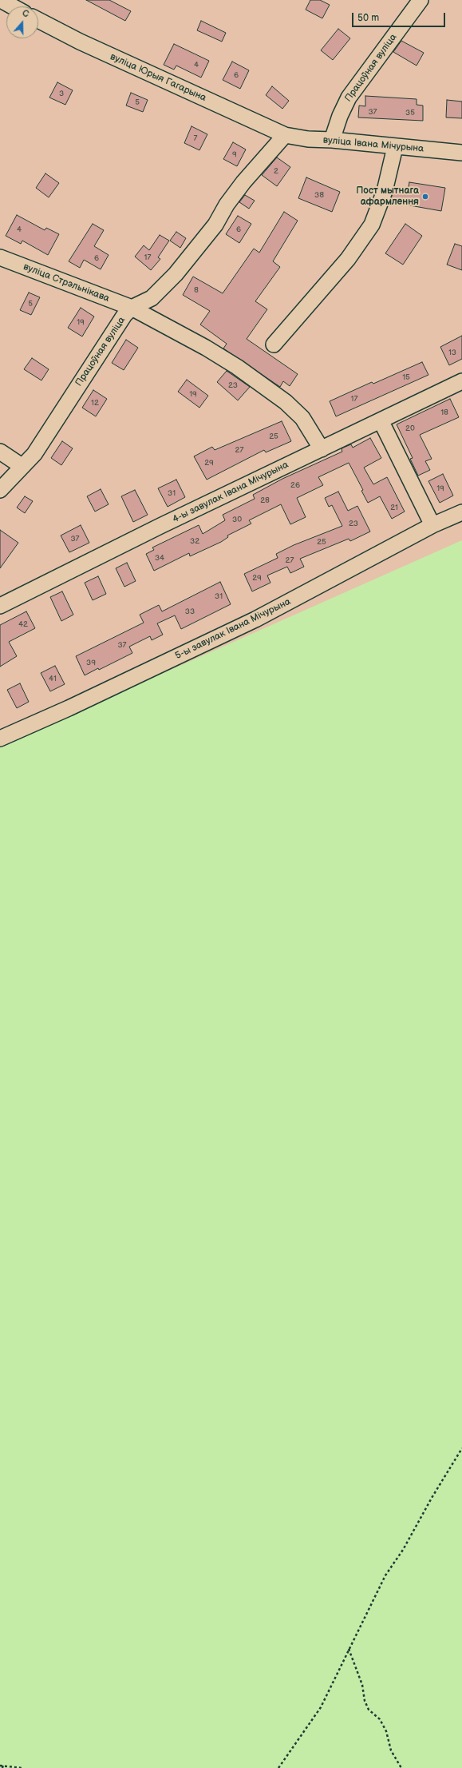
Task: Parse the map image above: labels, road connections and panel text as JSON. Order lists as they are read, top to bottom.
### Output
{
  "streets": {
    "street": [
      "Працоўная вуліца",
      "вуліца Юрыя Гагарына",
      "вуліца Івана Мічурына",
      "вуліца Стрэльнікава",
      "4-ы завулак Івана Мічурына",
      "5-ы завулак Івана Мічурына"
    ]
  },
  "crossings": [
    ["Працоўная вуліца", "вуліца Юрыя Гагарына"],
    ["Працоўная вуліца", "вуліца Івана Мічурына"],
    ["Працоўная вуліца", "вуліца Стрэльнікава"],
    ["вуліца Юрыя Гагарына", "вуліца Івана Мічурына"],
    ["вуліца Стрэльнікава", "4-ы завулак Івана Мічурына"]
  ],
  "places": ["Пост мытнага афармлення"],
  "house_numbers": [
    "4",
    "6",
    "3",
    "5",
    "37",
    "35",
    "7",
    "9",
    "2",
    "38",
    "4",
    "6",
    "17",
    "6",
    "8",
    "5",
    "19",
    "13",
    "15",
    "23",
    "19",
    "17",
    "12",
    "18",
    "20",
    "25",
    "27",
    "29",
    "26",
    "19",
    "31",
    "28",
    "21",
    "30",
    "23",
    "37",
    "32",
    "25",
    "34",
    "27",
    "29",
    "31",
    "33",
    "42",
    "37",
    "39",
    "41"
  ],
  "scale_bar": "50 m",
  "north": "top"
}
